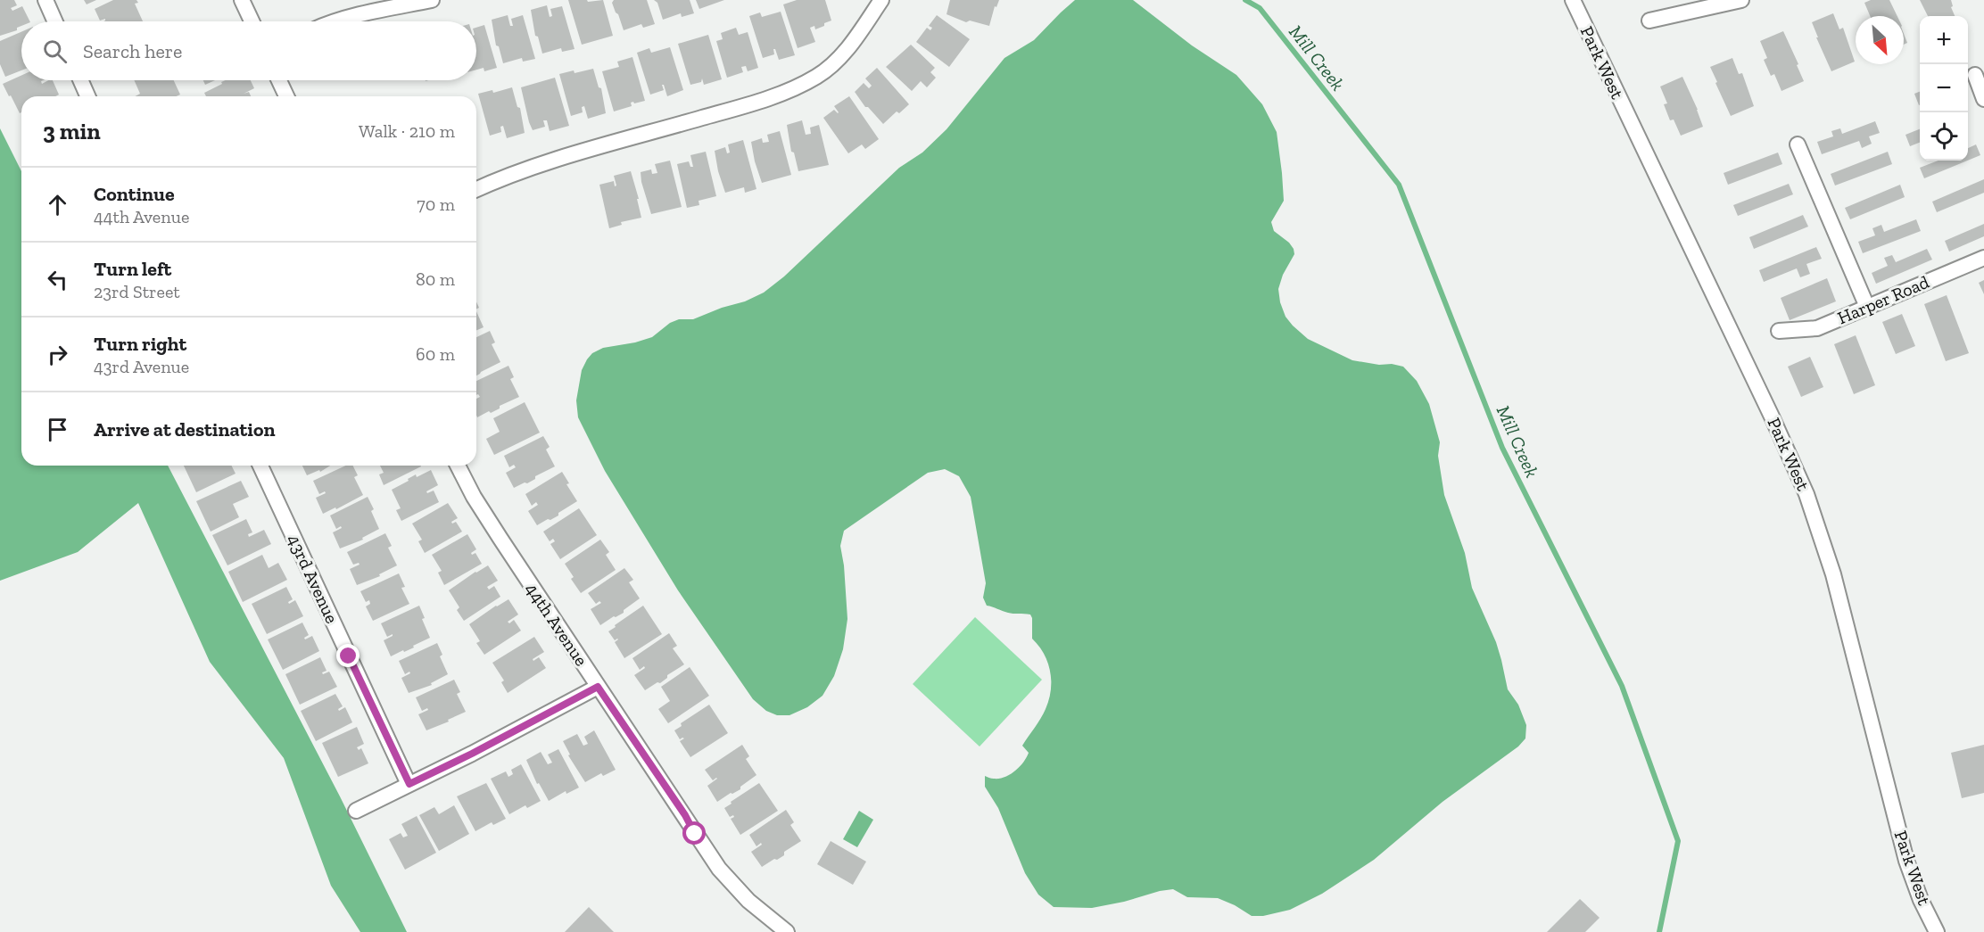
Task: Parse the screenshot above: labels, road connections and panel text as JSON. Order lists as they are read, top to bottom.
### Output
{
  "streets": {
    "street": [
      "Park West",
      "Harper Road",
      "43rd Avenue",
      "44th Avenue"
    ]
  },
  "water": ["Mill Creek"],
  "north": "bottom right",
  "page": {
    "map_buttons": ["+", "−"],
    "search": "Search here",
    "heading": ["3 min", "Walk · 210 m"],
    "list": [
      ["Continue", "44th Avenue", "70 m"],
      ["Turn left", "23rd Street", "80 m"],
      ["Turn right", "43rd Avenue", "60 m"],
      "Arrive at destination"
    ]
  }
}
